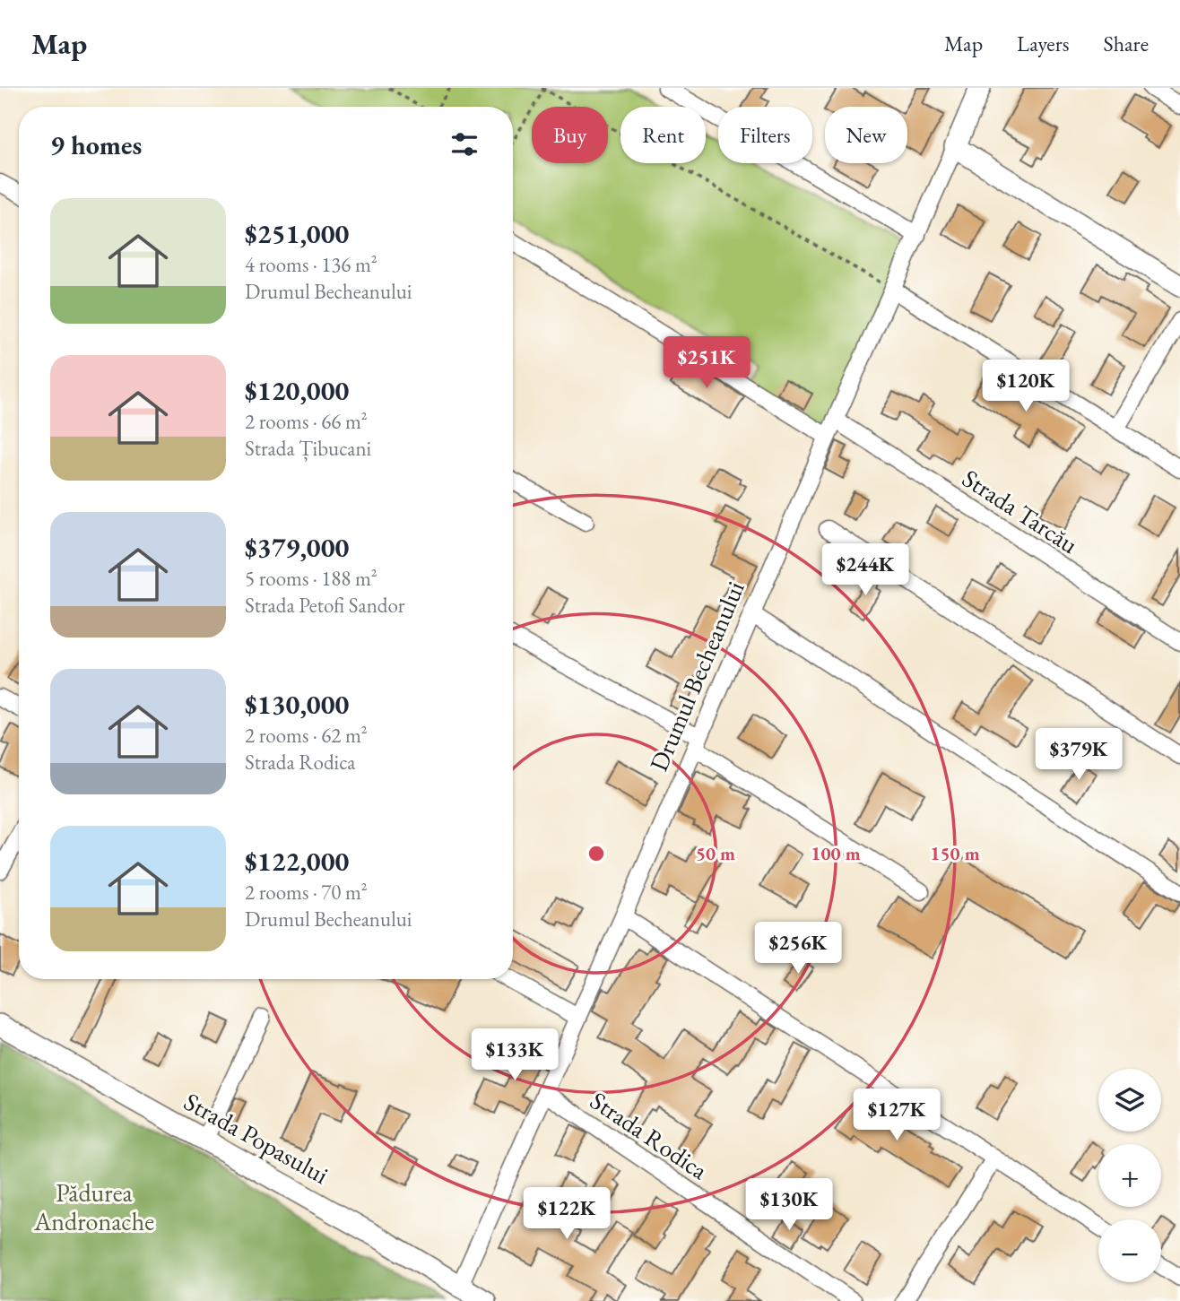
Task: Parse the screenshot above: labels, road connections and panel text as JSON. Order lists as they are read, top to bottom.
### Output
{
  "streets": {
    "street": [
      "Strada Tarcău",
      "Drumul Becheanului",
      "Strada Rodica",
      "Strada Popasului"
    ]
  },
  "crossings": [
    ["Strada Tarcău", "Drumul Becheanului"],
    ["Drumul Becheanului", "Strada Rodica"],
    ["Drumul Becheanului", "Strada Popasului"]
  ],
  "parks": ["Pădurea Andronache"],
  "page": {
    "header": "Map",
    "nav": ["Map", "Layers", "Share"],
    "chip": [
      "Buy",
      "Rent",
      "Filters",
      "New"
    ],
    "heading": "9 homes",
    "list": [
      {
        "name": "$251,000",
        "note": "4 rooms · 136 m² · Drumul Becheanului"
      },
      {
        "name": "$120,000",
        "note": "2 rooms · 66 m² · Strada Țibucani"
      },
      {
        "name": "$379,000",
        "note": "5 rooms · 188 m² · Strada Petofi Sandor"
      },
      {
        "name": "$130,000",
        "note": "2 rooms · 62 m² · Strada Rodica"
      },
      {
        "name": "$122,000",
        "note": "2 rooms · 70 m² · Drumul Becheanului"
      }
    ],
    "price": [
      "$251K",
      "$120K",
      "$244K",
      "$379K",
      "$256K",
      "$133K",
      "$127K",
      "$130K",
      "$122K"
    ],
    "map_buttons": ["+", "−"]
  },
  "rings": ["50 m", "100 m", "150 m"]
}
